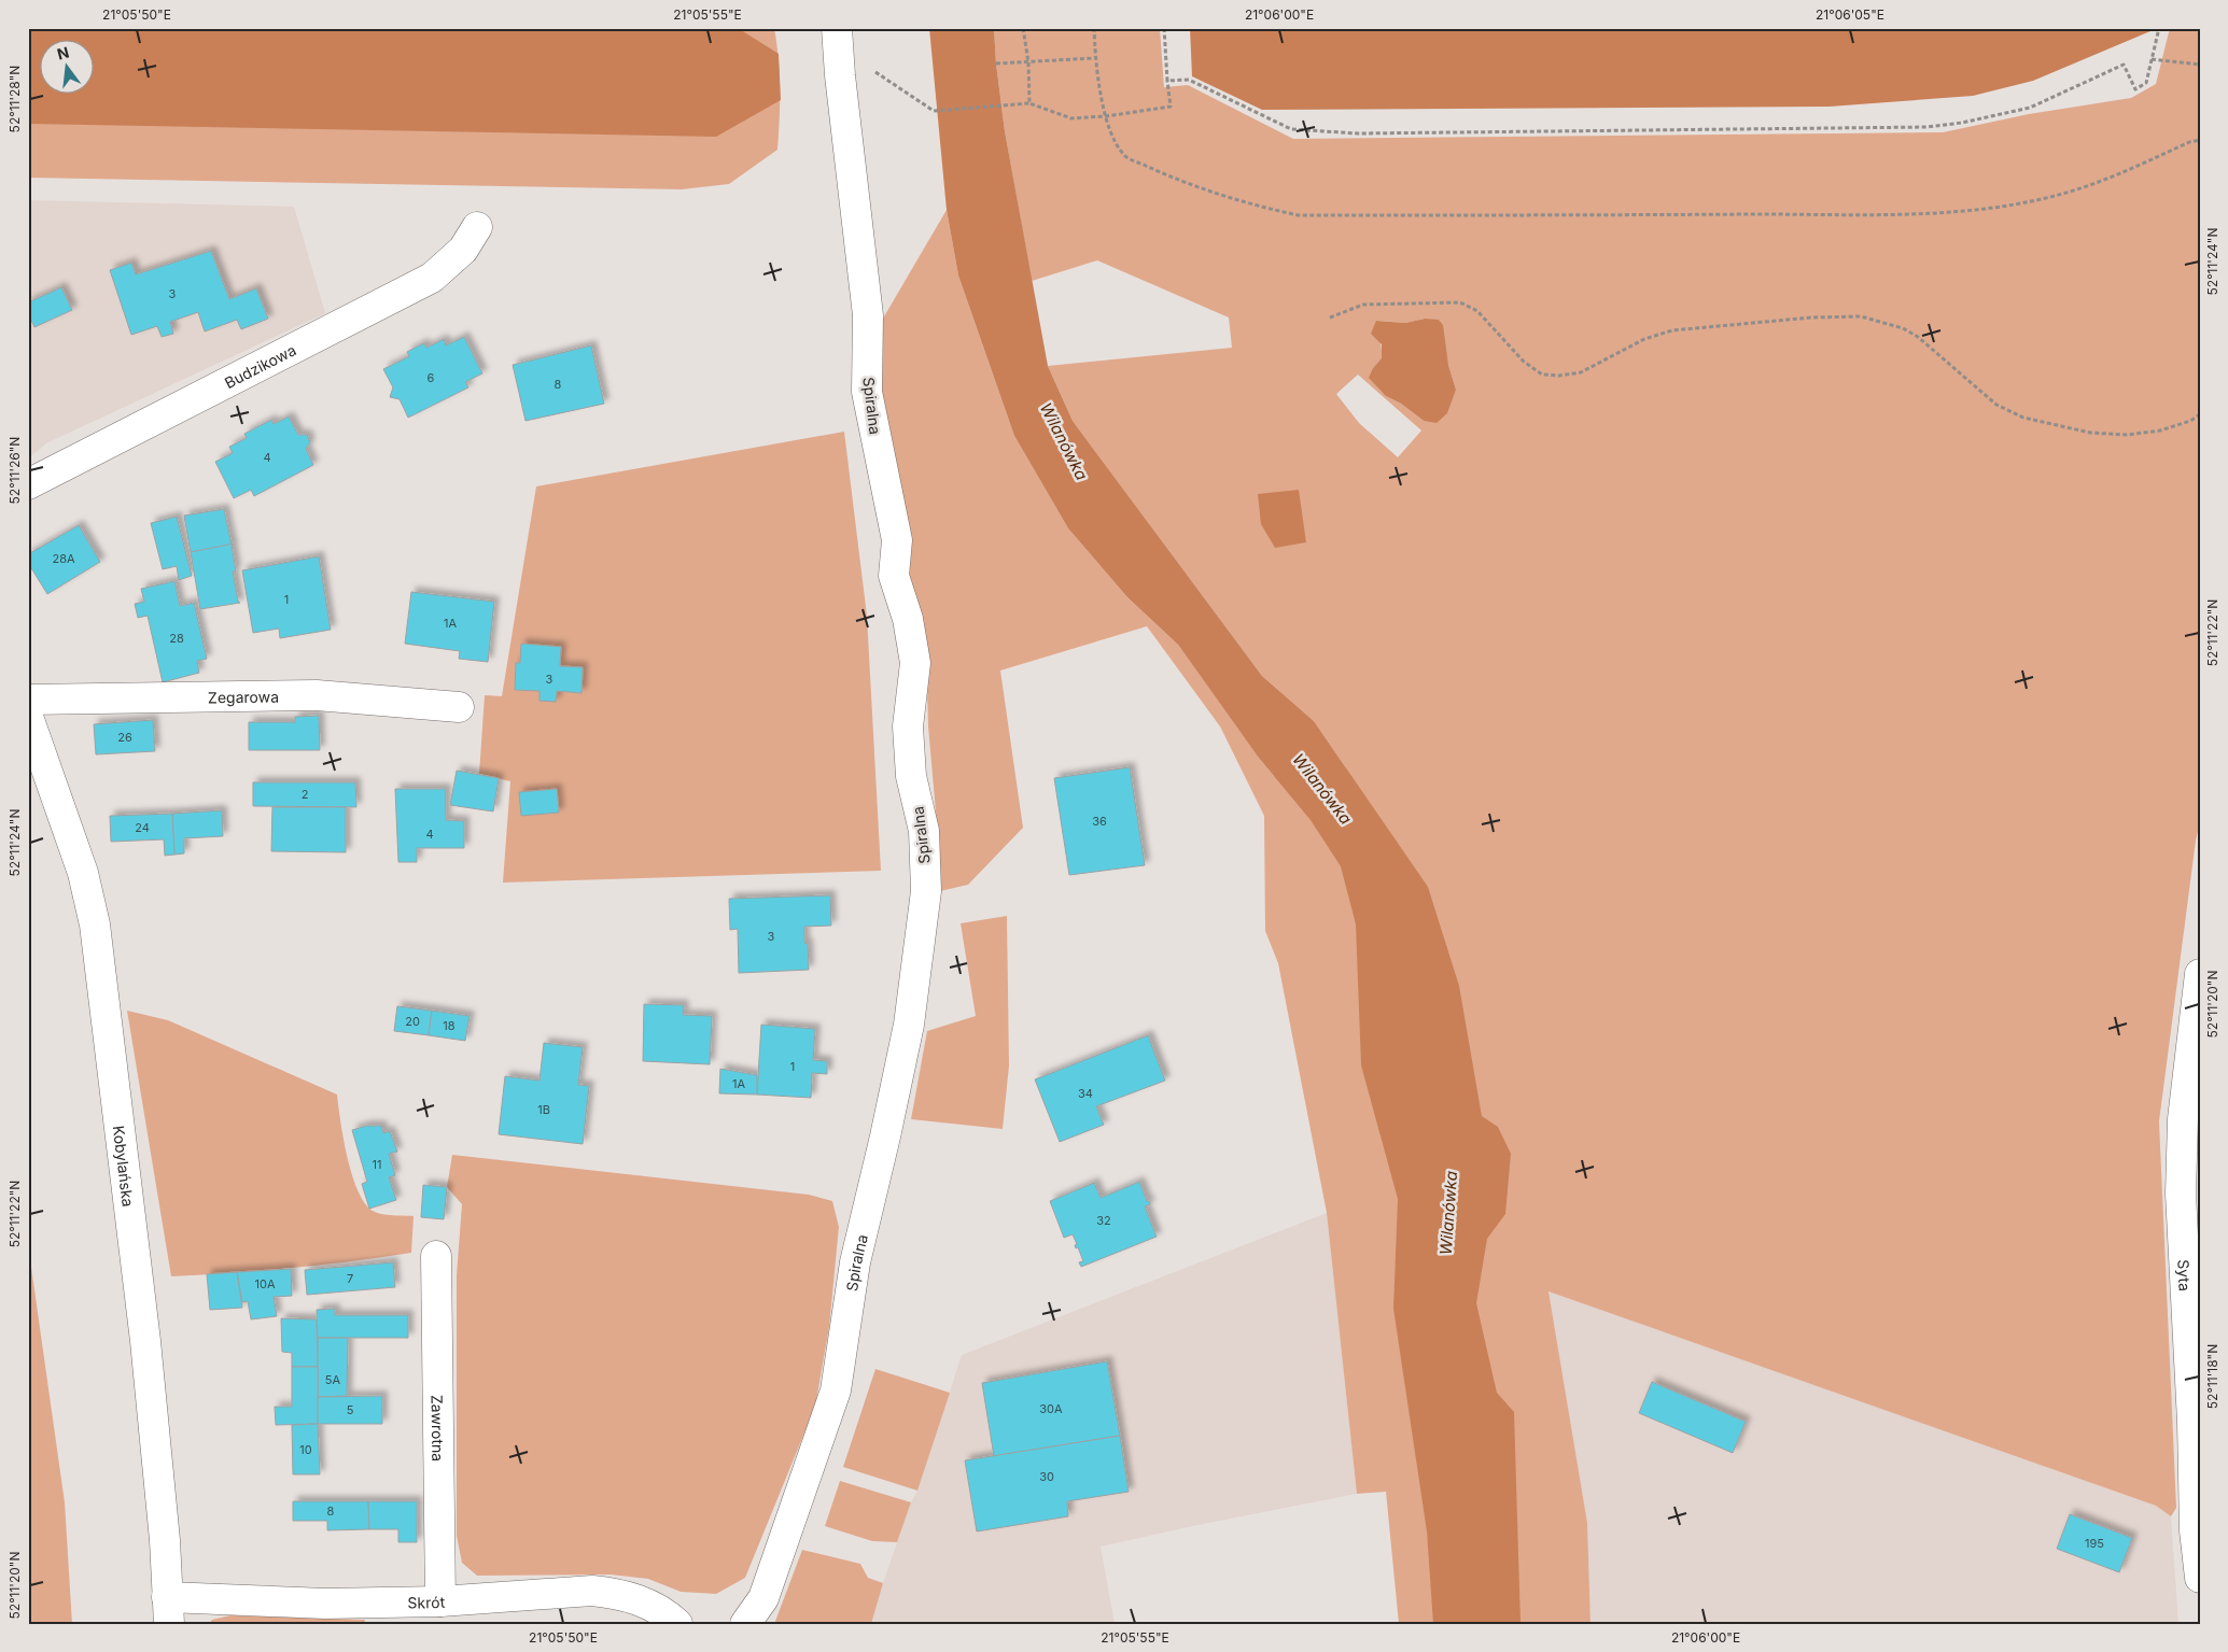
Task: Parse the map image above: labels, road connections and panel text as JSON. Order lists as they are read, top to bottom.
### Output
{
  "streets": {
    "street": [
      "Budzikowa",
      "Spiralna",
      "Zegarowa",
      "Kobylańska",
      "Syta",
      "Zawrotna",
      "Skrót"
    ]
  },
  "crossings": [
    ["Kobylańska", "Skrót"],
    ["Zawrotna", "Skrót"]
  ],
  "water": ["Wilanówka"],
  "house_numbers": [
    "3",
    "6",
    "8",
    "4",
    "28A",
    "1",
    "1A",
    "28",
    "3",
    "26",
    "2",
    "36",
    "24",
    "4",
    "3",
    "20",
    "18",
    "1",
    "1A",
    "34",
    "1B",
    "11",
    "32",
    "7",
    "10A",
    "5A",
    "30A",
    "5",
    "10",
    "30",
    "8",
    "195"
  ],
  "north": "top",
  "coordinates": [
    "21°05'50\"E",
    "21°05'55\"E",
    "21°06'00\"E",
    "21°06'05\"E",
    "52°11'28\"N",
    "52°11'24\"N",
    "52°11'26\"N",
    "52°11'22\"N",
    "52°11'20\"N",
    "52°11'18\"N"
  ]
}
